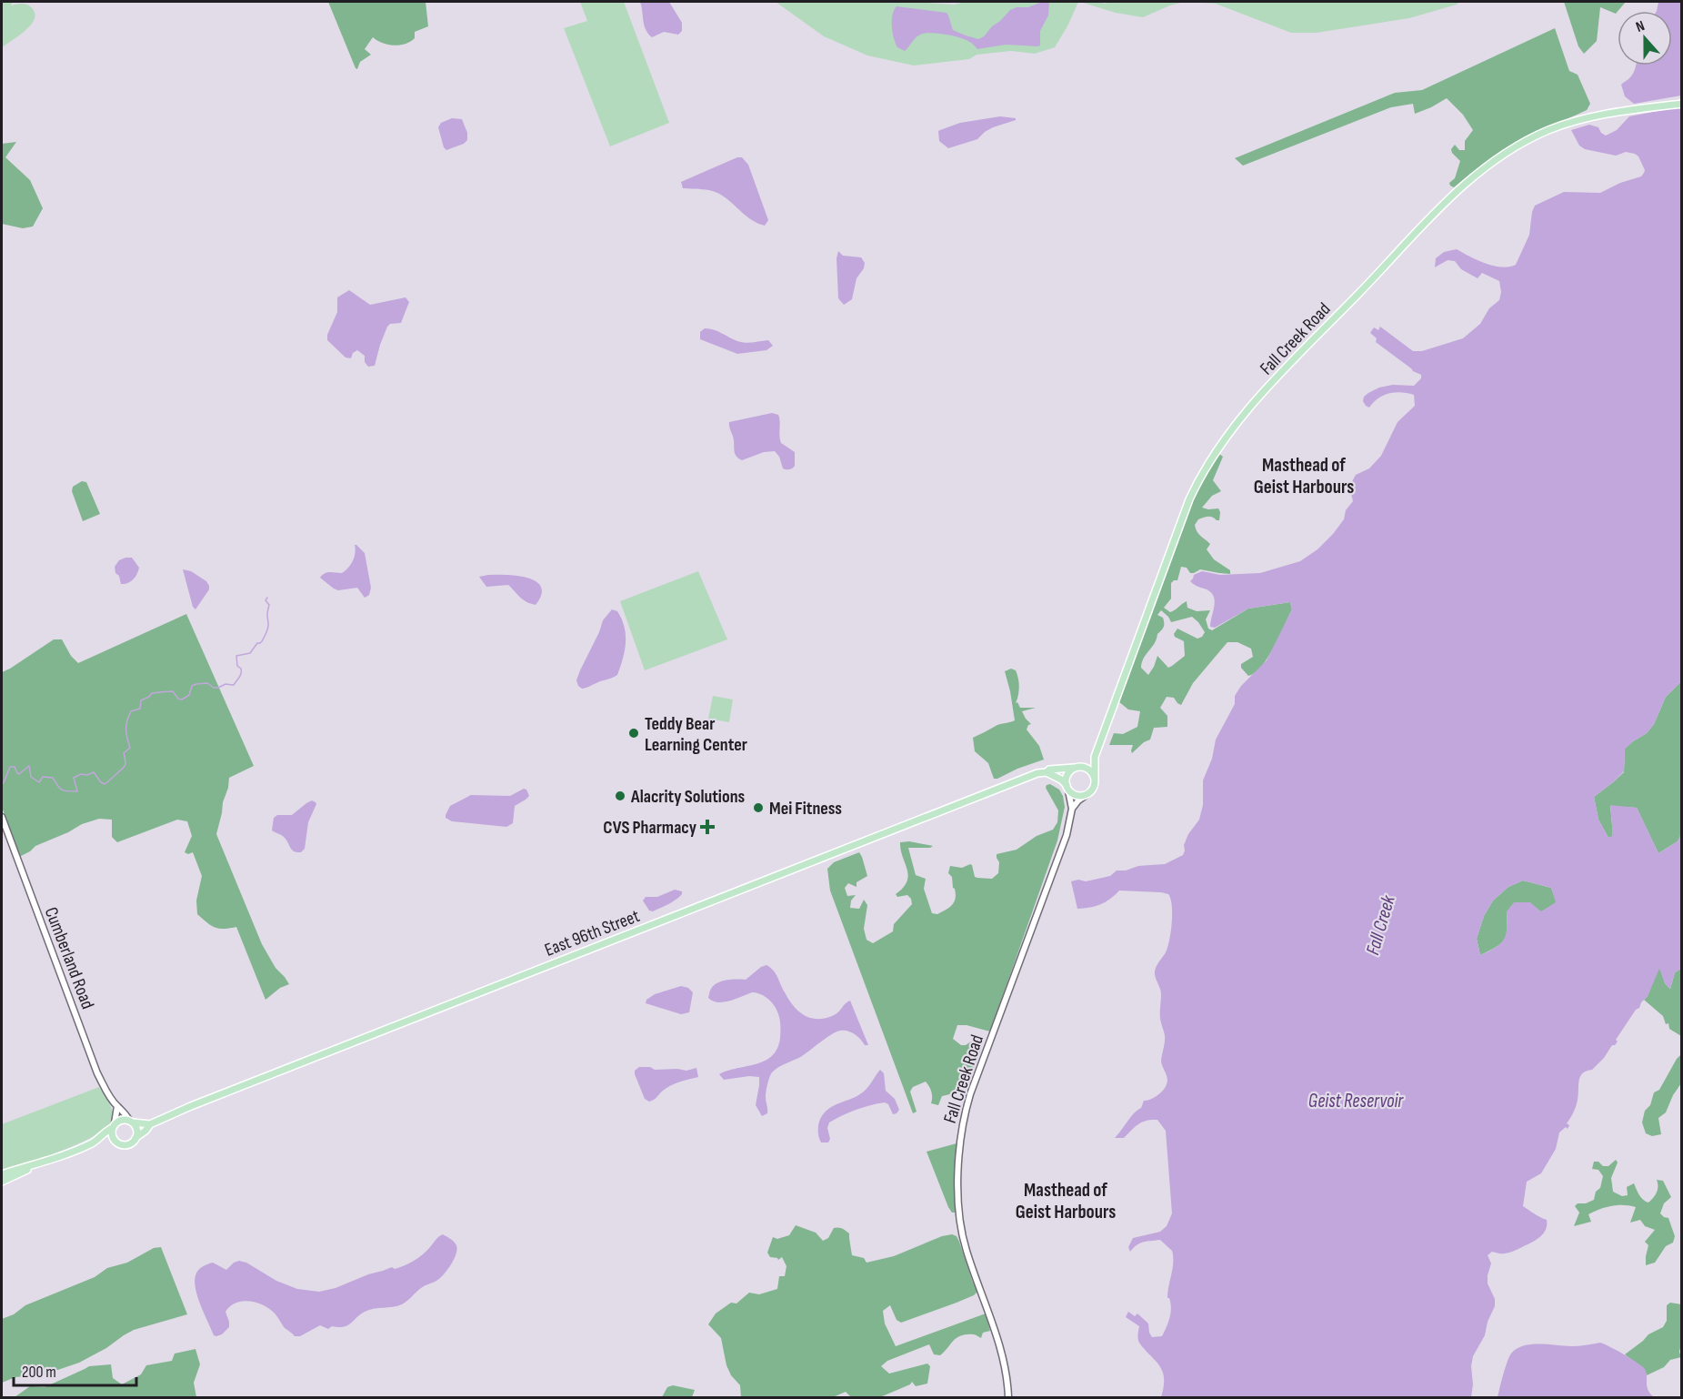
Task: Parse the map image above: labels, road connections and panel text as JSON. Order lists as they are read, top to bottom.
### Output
{
  "streets": {
    "main road": ["Fall Creek Road", "East 96th Street", "Cumberland Road"]
  },
  "crossings": [
    ["Fall Creek Road", "East 96th Street"],
    ["East 96th Street", "Cumberland Road"]
  ],
  "districts": ["Masthead of Geist Harbours", "Masthead of Geist Harbours"],
  "water": ["Fall Creek", "Geist Reservoir"],
  "places": {
    "other": ["Teddy Bear Learning Center", "Alacrity Solutions", "Mei Fitness"],
    "health": ["CVS Pharmacy"]
  },
  "scale_bar": "200 m",
  "north": "top"
}
